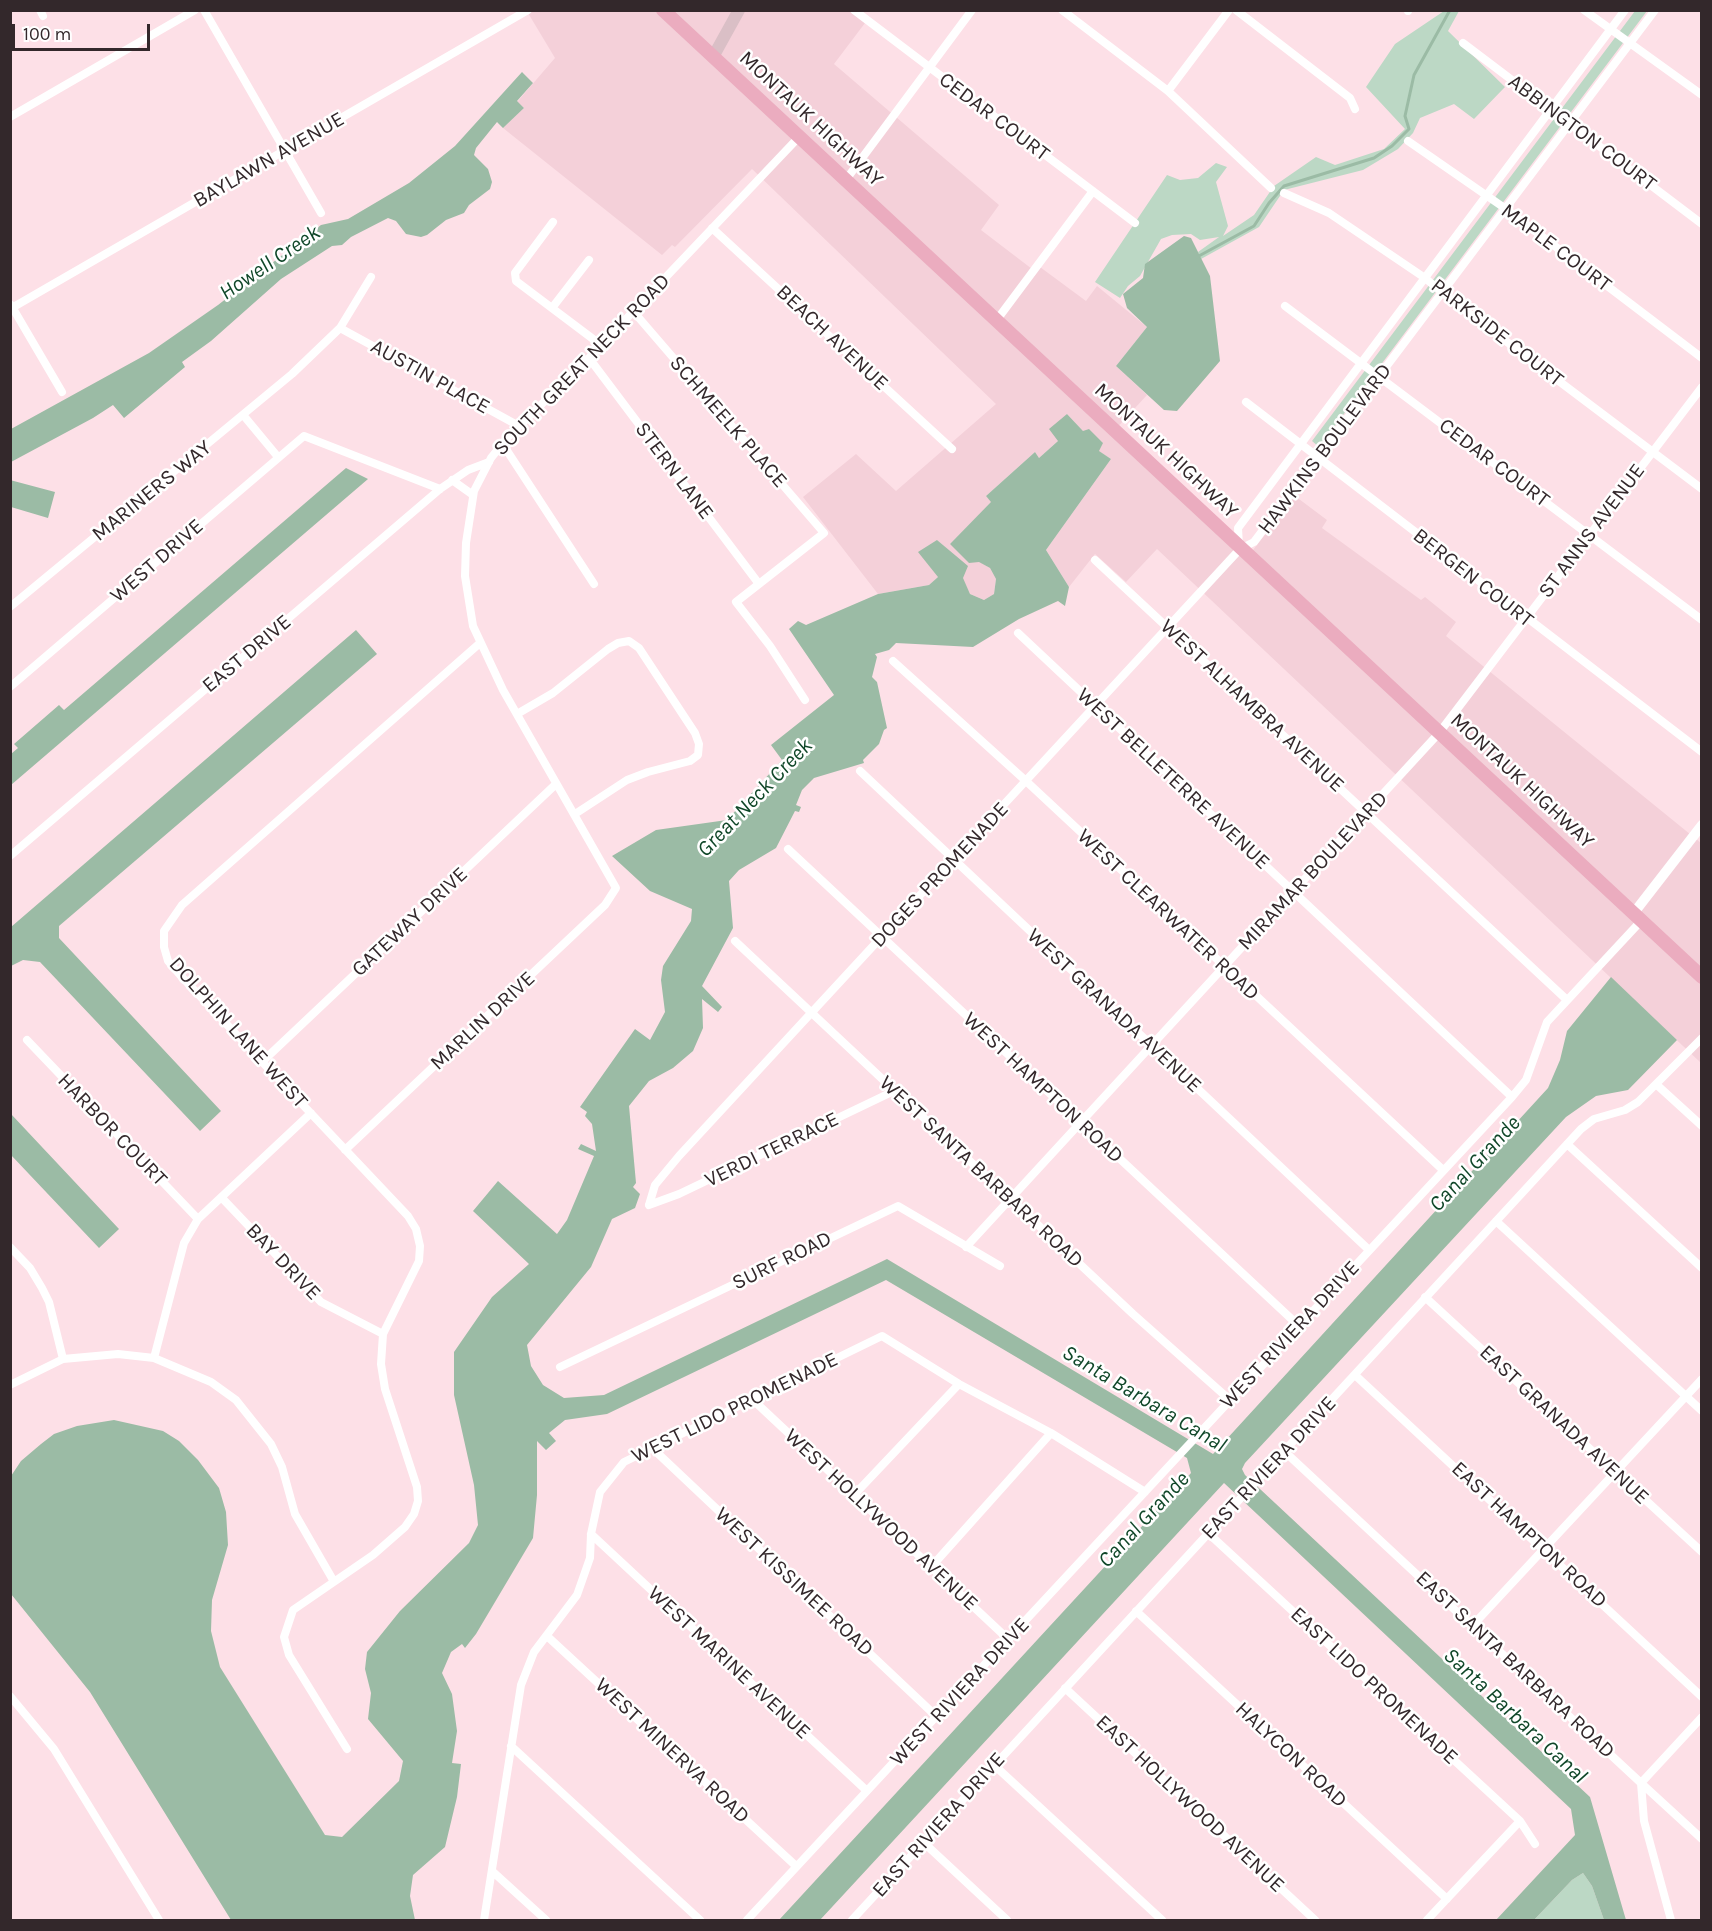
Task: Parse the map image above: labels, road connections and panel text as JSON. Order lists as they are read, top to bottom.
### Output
{
  "streets": {
    "main road": ["MONTAUK HIGHWAY"],
    "street": [
      "CEDAR COURT",
      "ABBINGTON COURT",
      "BAYLAWN AVENUE",
      "MAPLE COURT",
      "PARKSIDE COURT",
      "BEACH AVENUE",
      "SOUTH GREAT NECK ROAD",
      "AUSTIN PLACE",
      "SCHMEELK PLACE",
      "HAWKINS BOULEVARD",
      "STERN LANE",
      "MARINERS WAY",
      "ST ANNS AVENUE",
      "WEST DRIVE",
      "BERGEN COURT",
      "EAST DRIVE",
      "WEST ALHAMBRA AVENUE",
      "WEST BELLETERRE AVENUE",
      "MIRAMAR BOULEVARD",
      "DOGES PROMENADE",
      "WEST CLEARWATER ROAD",
      "GATEWAY DRIVE",
      "WEST GRANADA AVENUE",
      "MARLIN DRIVE",
      "DOLPHIN LANE WEST",
      "WEST HAMPTON ROAD",
      "HARBOR COURT",
      "VERDI TERRACE",
      "WEST SANTA BARBARA ROAD",
      "SURF ROAD",
      "BAY DRIVE",
      "WEST RIVIERA DRIVE",
      "WEST LIDO PROMENADE",
      "EAST GRANADA AVENUE",
      "EAST RIVIERA DRIVE",
      "WEST HOLLYWOOD AVENUE",
      "EAST HAMPTON ROAD",
      "WEST KISSIMEE ROAD",
      "WEST MARINE AVENUE",
      "EAST SANTA BARBARA ROAD",
      "EAST LIDO PROMENADE",
      "WEST MINERVA ROAD",
      "HALYCON ROAD",
      "EAST HOLLYWOOD AVENUE"
    ]
  },
  "crossings": [
    ["CEDAR COURT", "HAWKINS BOULEVARD"],
    ["CEDAR COURT", "ST ANNS AVENUE"],
    ["MONTAUK HIGHWAY", "SOUTH GREAT NECK ROAD"],
    ["MONTAUK HIGHWAY", "HAWKINS BOULEVARD"],
    ["MONTAUK HIGHWAY", "ST ANNS AVENUE"],
    ["MONTAUK HIGHWAY", "MIRAMAR BOULEVARD"],
    ["MONTAUK HIGHWAY", "DOGES PROMENADE"],
    ["MONTAUK HIGHWAY", "WEST RIVIERA DRIVE"],
    ["ABBINGTON COURT", "HAWKINS BOULEVARD"],
    ["MAPLE COURT", "HAWKINS BOULEVARD"],
    ["PARKSIDE COURT", "HAWKINS BOULEVARD"],
    ["PARKSIDE COURT", "ST ANNS AVENUE"],
    ["BEACH AVENUE", "SOUTH GREAT NECK ROAD"],
    ["SOUTH GREAT NECK ROAD", "AUSTIN PLACE"],
    ["SOUTH GREAT NECK ROAD", "SCHMEELK PLACE"],
    ["SOUTH GREAT NECK ROAD", "STERN LANE"],
    ["SOUTH GREAT NECK ROAD", "EAST DRIVE"],
    ["SOUTH GREAT NECK ROAD", "GATEWAY DRIVE"],
    ["SOUTH GREAT NECK ROAD", "MARLIN DRIVE"],
    ["SOUTH GREAT NECK ROAD", "DOLPHIN LANE WEST"],
    ["AUSTIN PLACE", "MARINERS WAY"],
    ["SCHMEELK PLACE", "STERN LANE"],
    ["HAWKINS BOULEVARD", "BERGEN COURT"],
    ["HAWKINS BOULEVARD", "DOGES PROMENADE"],
    ["ST ANNS AVENUE", "BERGEN COURT"],
    ["ST ANNS AVENUE", "MIRAMAR BOULEVARD"],
    ["WEST DRIVE", "EAST DRIVE"],
    ["WEST ALHAMBRA AVENUE", "MIRAMAR BOULEVARD"],
    ["WEST ALHAMBRA AVENUE", "DOGES PROMENADE"],
    ["WEST ALHAMBRA AVENUE", "WEST RIVIERA DRIVE"],
    ["WEST BELLETERRE AVENUE", "MIRAMAR BOULEVARD"],
    ["WEST BELLETERRE AVENUE", "DOGES PROMENADE"],
    ["WEST BELLETERRE AVENUE", "WEST RIVIERA DRIVE"],
    ["MIRAMAR BOULEVARD", "WEST CLEARWATER ROAD"],
    ["MIRAMAR BOULEVARD", "WEST GRANADA AVENUE"],
    ["MIRAMAR BOULEVARD", "WEST HAMPTON ROAD"],
    ["MIRAMAR BOULEVARD", "WEST SANTA BARBARA ROAD"],
    ["MIRAMAR BOULEVARD", "SURF ROAD"],
    ["DOGES PROMENADE", "WEST CLEARWATER ROAD"],
    ["DOGES PROMENADE", "WEST GRANADA AVENUE"],
    ["DOGES PROMENADE", "WEST HAMPTON ROAD"],
    ["DOGES PROMENADE", "VERDI TERRACE"],
    ["DOGES PROMENADE", "WEST SANTA BARBARA ROAD"],
    ["WEST CLEARWATER ROAD", "WEST RIVIERA DRIVE"],
    ["GATEWAY DRIVE", "DOLPHIN LANE WEST"],
    ["WEST GRANADA AVENUE", "WEST RIVIERA DRIVE"],
    ["MARLIN DRIVE", "DOLPHIN LANE WEST"],
    ["DOLPHIN LANE WEST", "BAY DRIVE"],
    ["WEST HAMPTON ROAD", "WEST RIVIERA DRIVE"],
    ["VERDI TERRACE", "WEST SANTA BARBARA ROAD"],
    ["WEST SANTA BARBARA ROAD", "WEST RIVIERA DRIVE"],
    ["WEST RIVIERA DRIVE", "WEST LIDO PROMENADE"],
    ["WEST RIVIERA DRIVE", "WEST HOLLYWOOD AVENUE"],
    ["WEST RIVIERA DRIVE", "WEST KISSIMEE ROAD"],
    ["WEST RIVIERA DRIVE", "WEST MARINE AVENUE"],
    ["WEST RIVIERA DRIVE", "WEST MINERVA ROAD"],
    ["WEST LIDO PROMENADE", "WEST HOLLYWOOD AVENUE"],
    ["WEST LIDO PROMENADE", "WEST KISSIMEE ROAD"],
    ["WEST LIDO PROMENADE", "WEST MARINE AVENUE"],
    ["WEST LIDO PROMENADE", "WEST MINERVA ROAD"],
    ["EAST GRANADA AVENUE", "EAST RIVIERA DRIVE"],
    ["EAST RIVIERA DRIVE", "EAST HAMPTON ROAD"],
    ["EAST RIVIERA DRIVE", "EAST SANTA BARBARA ROAD"],
    ["EAST RIVIERA DRIVE", "EAST LIDO PROMENADE"],
    ["EAST RIVIERA DRIVE", "HALYCON ROAD"],
    ["EAST RIVIERA DRIVE", "EAST HOLLYWOOD AVENUE"]
  ],
  "water": [
    "Howell Creek",
    "Great Neck Creek",
    "Canal Grande",
    "Santa Barbara Canal"
  ],
  "scale_bar": "100 m"
}
